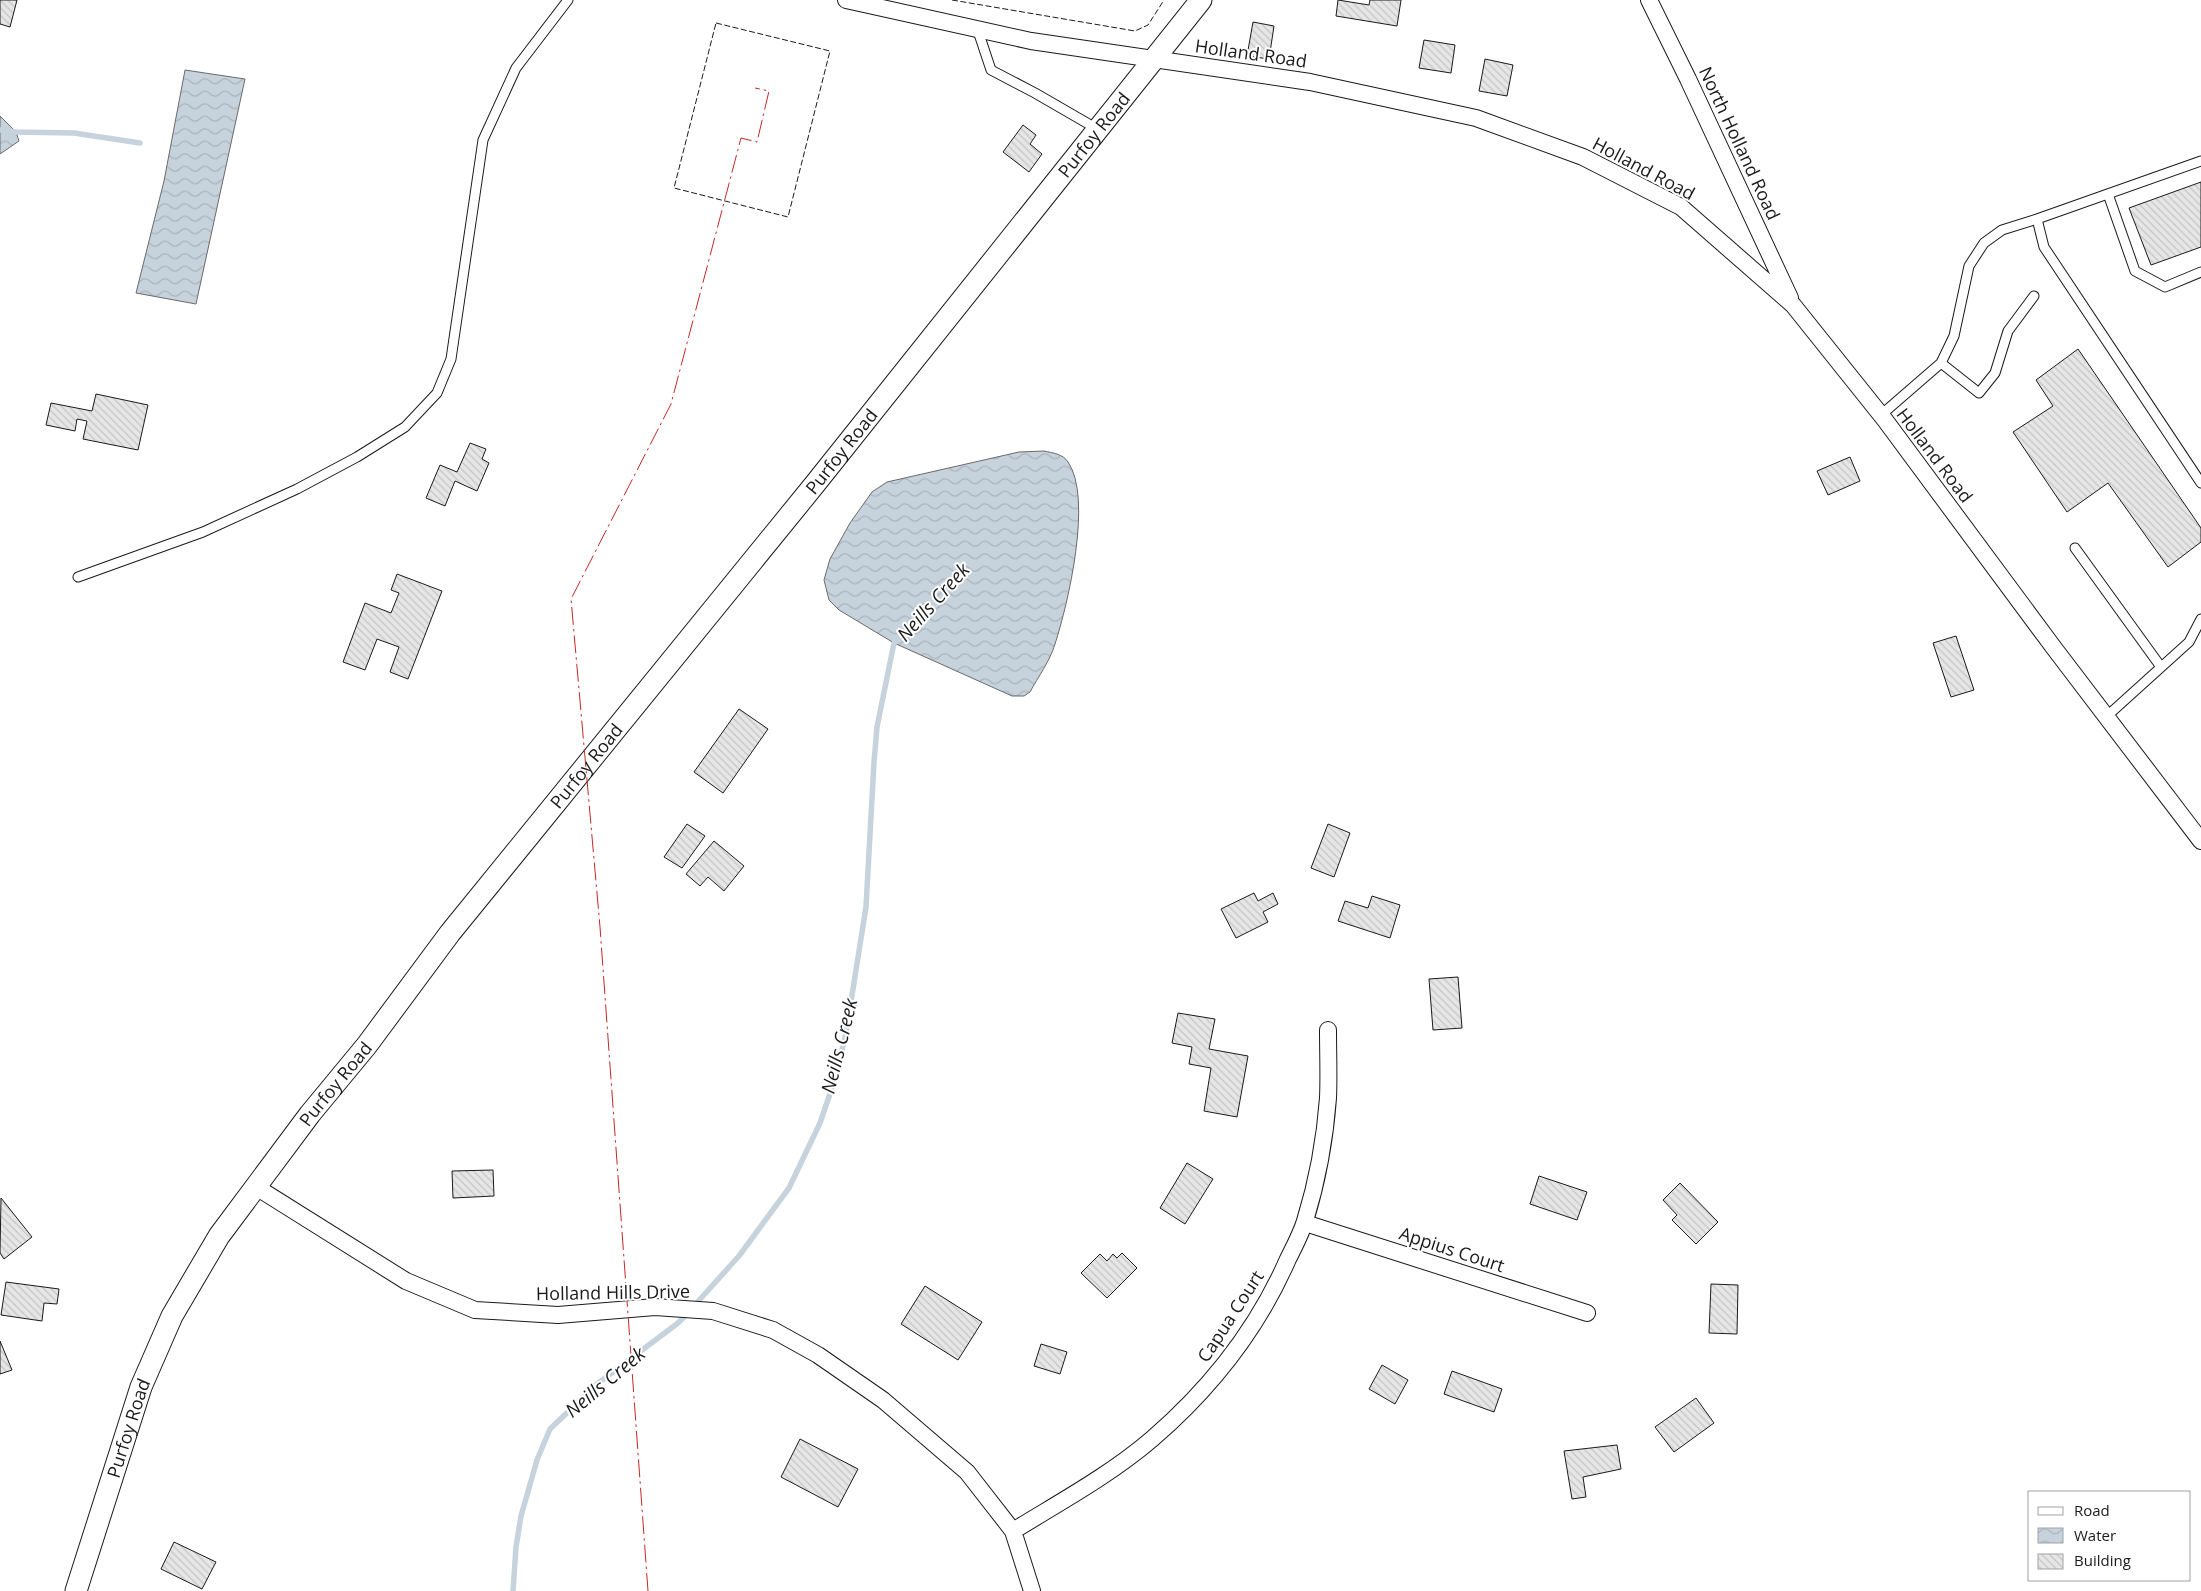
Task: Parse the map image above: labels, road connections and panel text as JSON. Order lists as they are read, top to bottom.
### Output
{
  "streets": {
    "street": [
      "Holland Road",
      "Purfoy Road",
      "North Holland Road",
      "Appius Court",
      "Holland Hills Drive",
      "Capua Court"
    ]
  },
  "crossings": [
    ["Holland Road", "Purfoy Road"],
    ["Holland Road", "North Holland Road"],
    ["Purfoy Road", "Holland Hills Drive"],
    ["Appius Court", "Capua Court"],
    ["Holland Hills Drive", "Capua Court"]
  ],
  "water": ["Neills Creek"],
  "legend": ["Road", "Water", "Building"]
}
